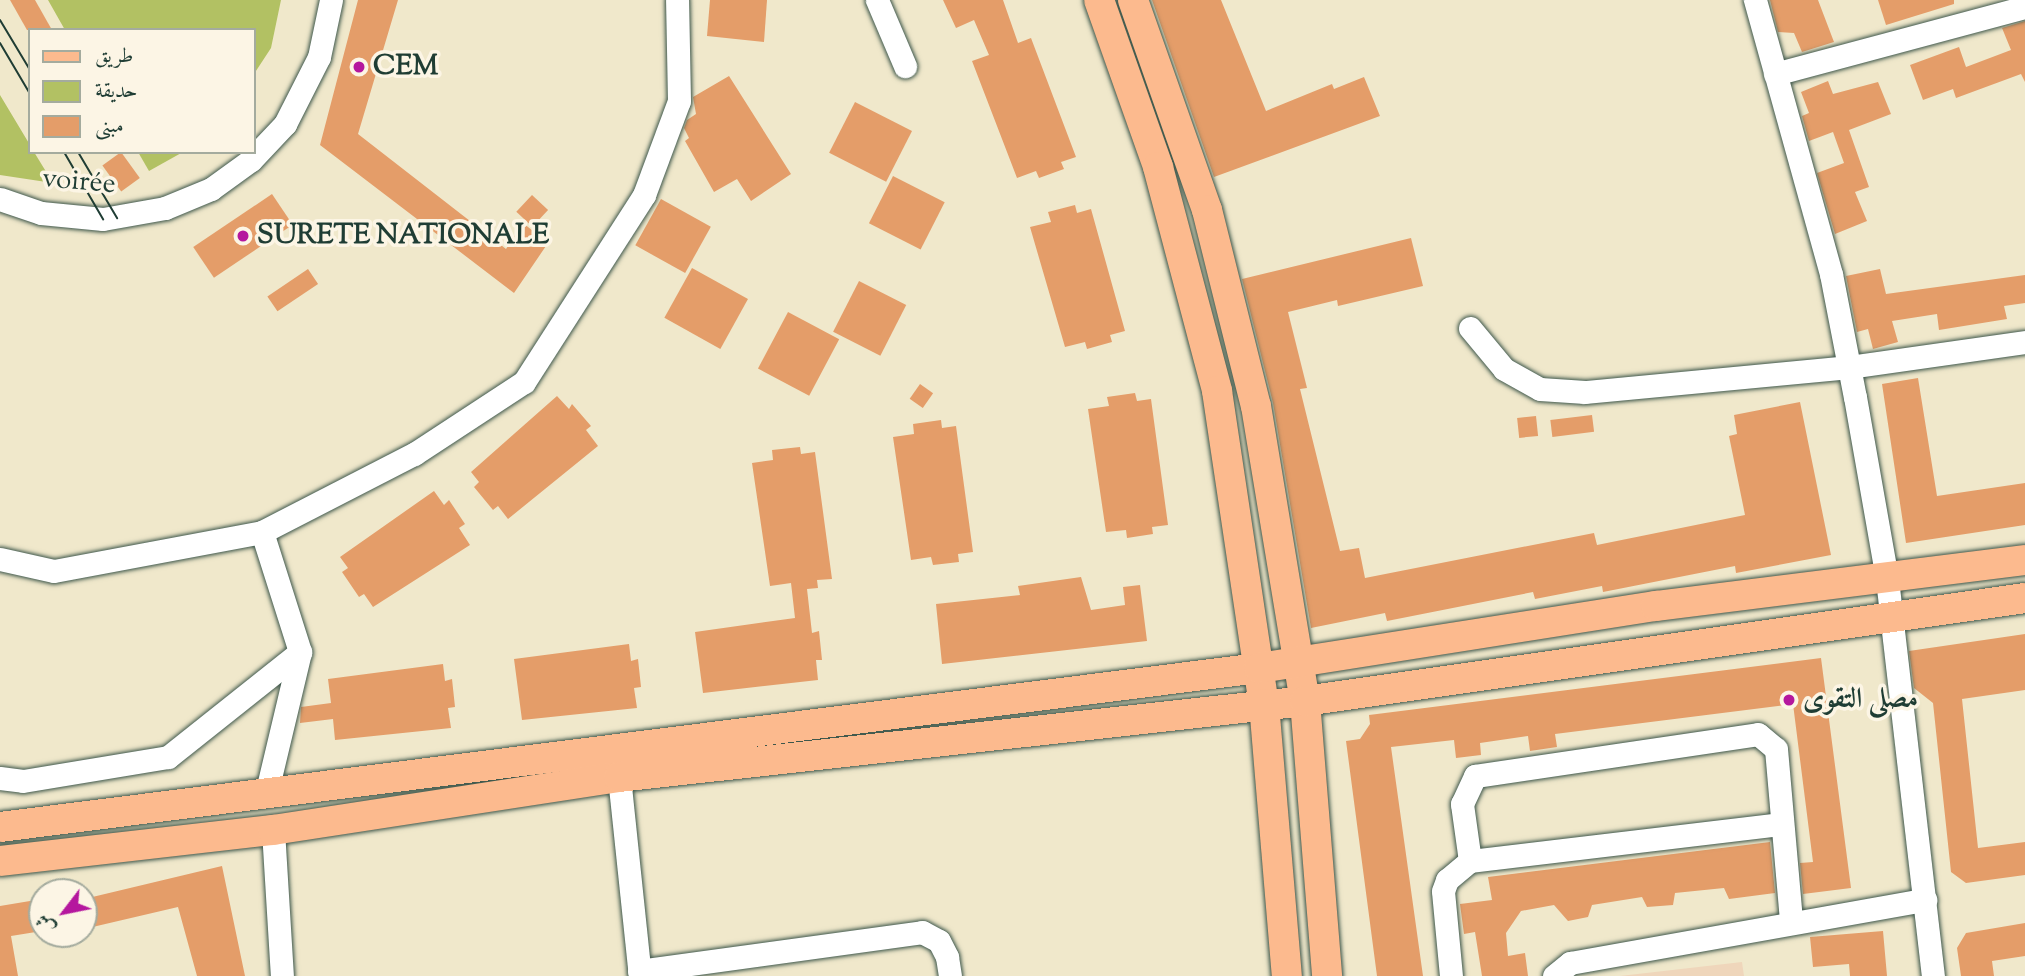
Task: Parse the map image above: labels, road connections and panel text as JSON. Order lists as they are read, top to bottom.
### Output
{
  "streets": {
    "street": ["voirée"]
  },
  "places": ["CEM", "SURETE NATIONALE", "مصلى التقوى"],
  "legend": ["طريق", "حديقة", "مبنى"],
  "north": "bottom left"
}
